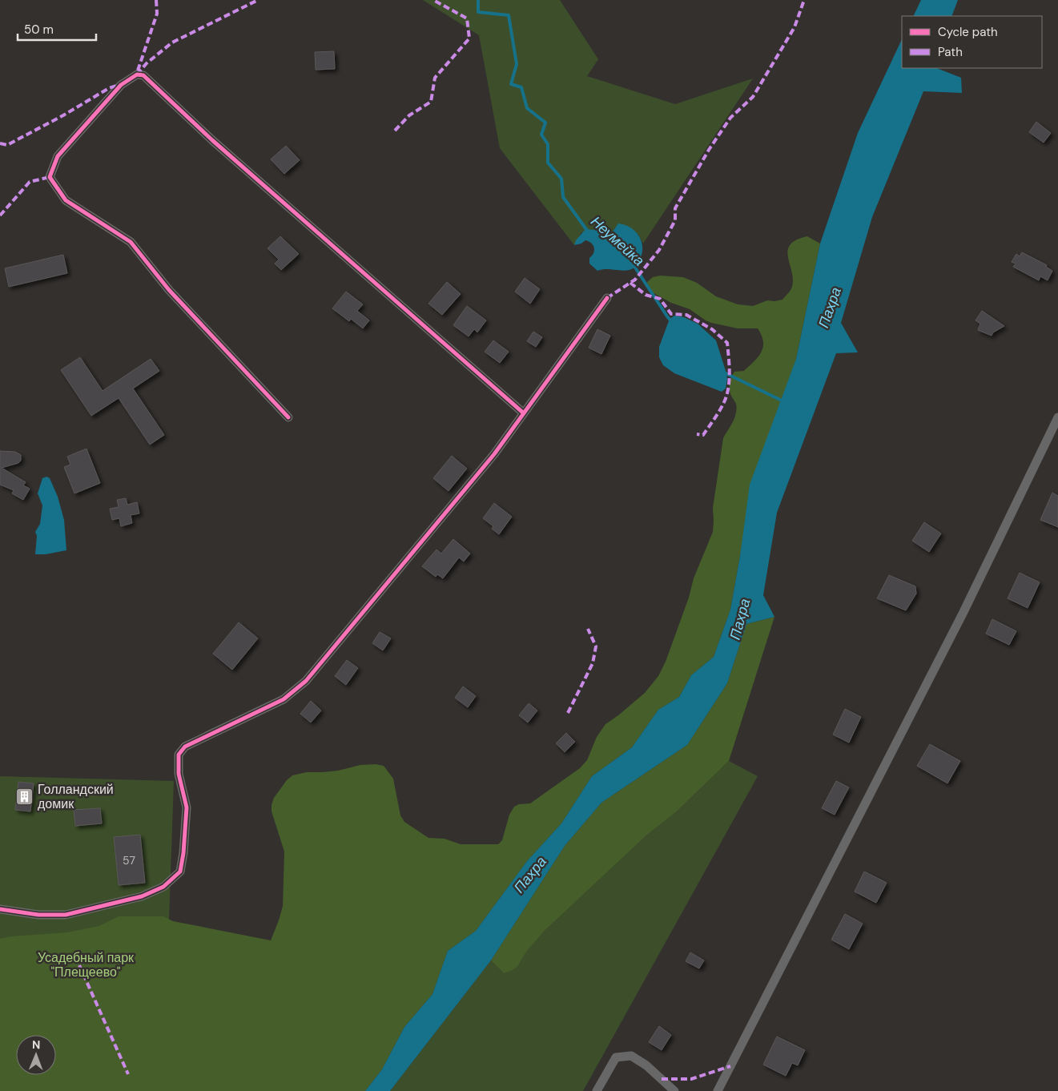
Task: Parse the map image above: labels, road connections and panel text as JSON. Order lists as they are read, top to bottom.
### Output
{
  "water": ["Неумейка", "Пахра"],
  "parks": ["Усадебный парк \"Плещеево\""],
  "places": {
    "building": ["Голландский домик"]
  },
  "house_numbers": ["57"],
  "legend": ["Cycle path", "Path"],
  "scale_bar": "50 m",
  "north": "top"
}
